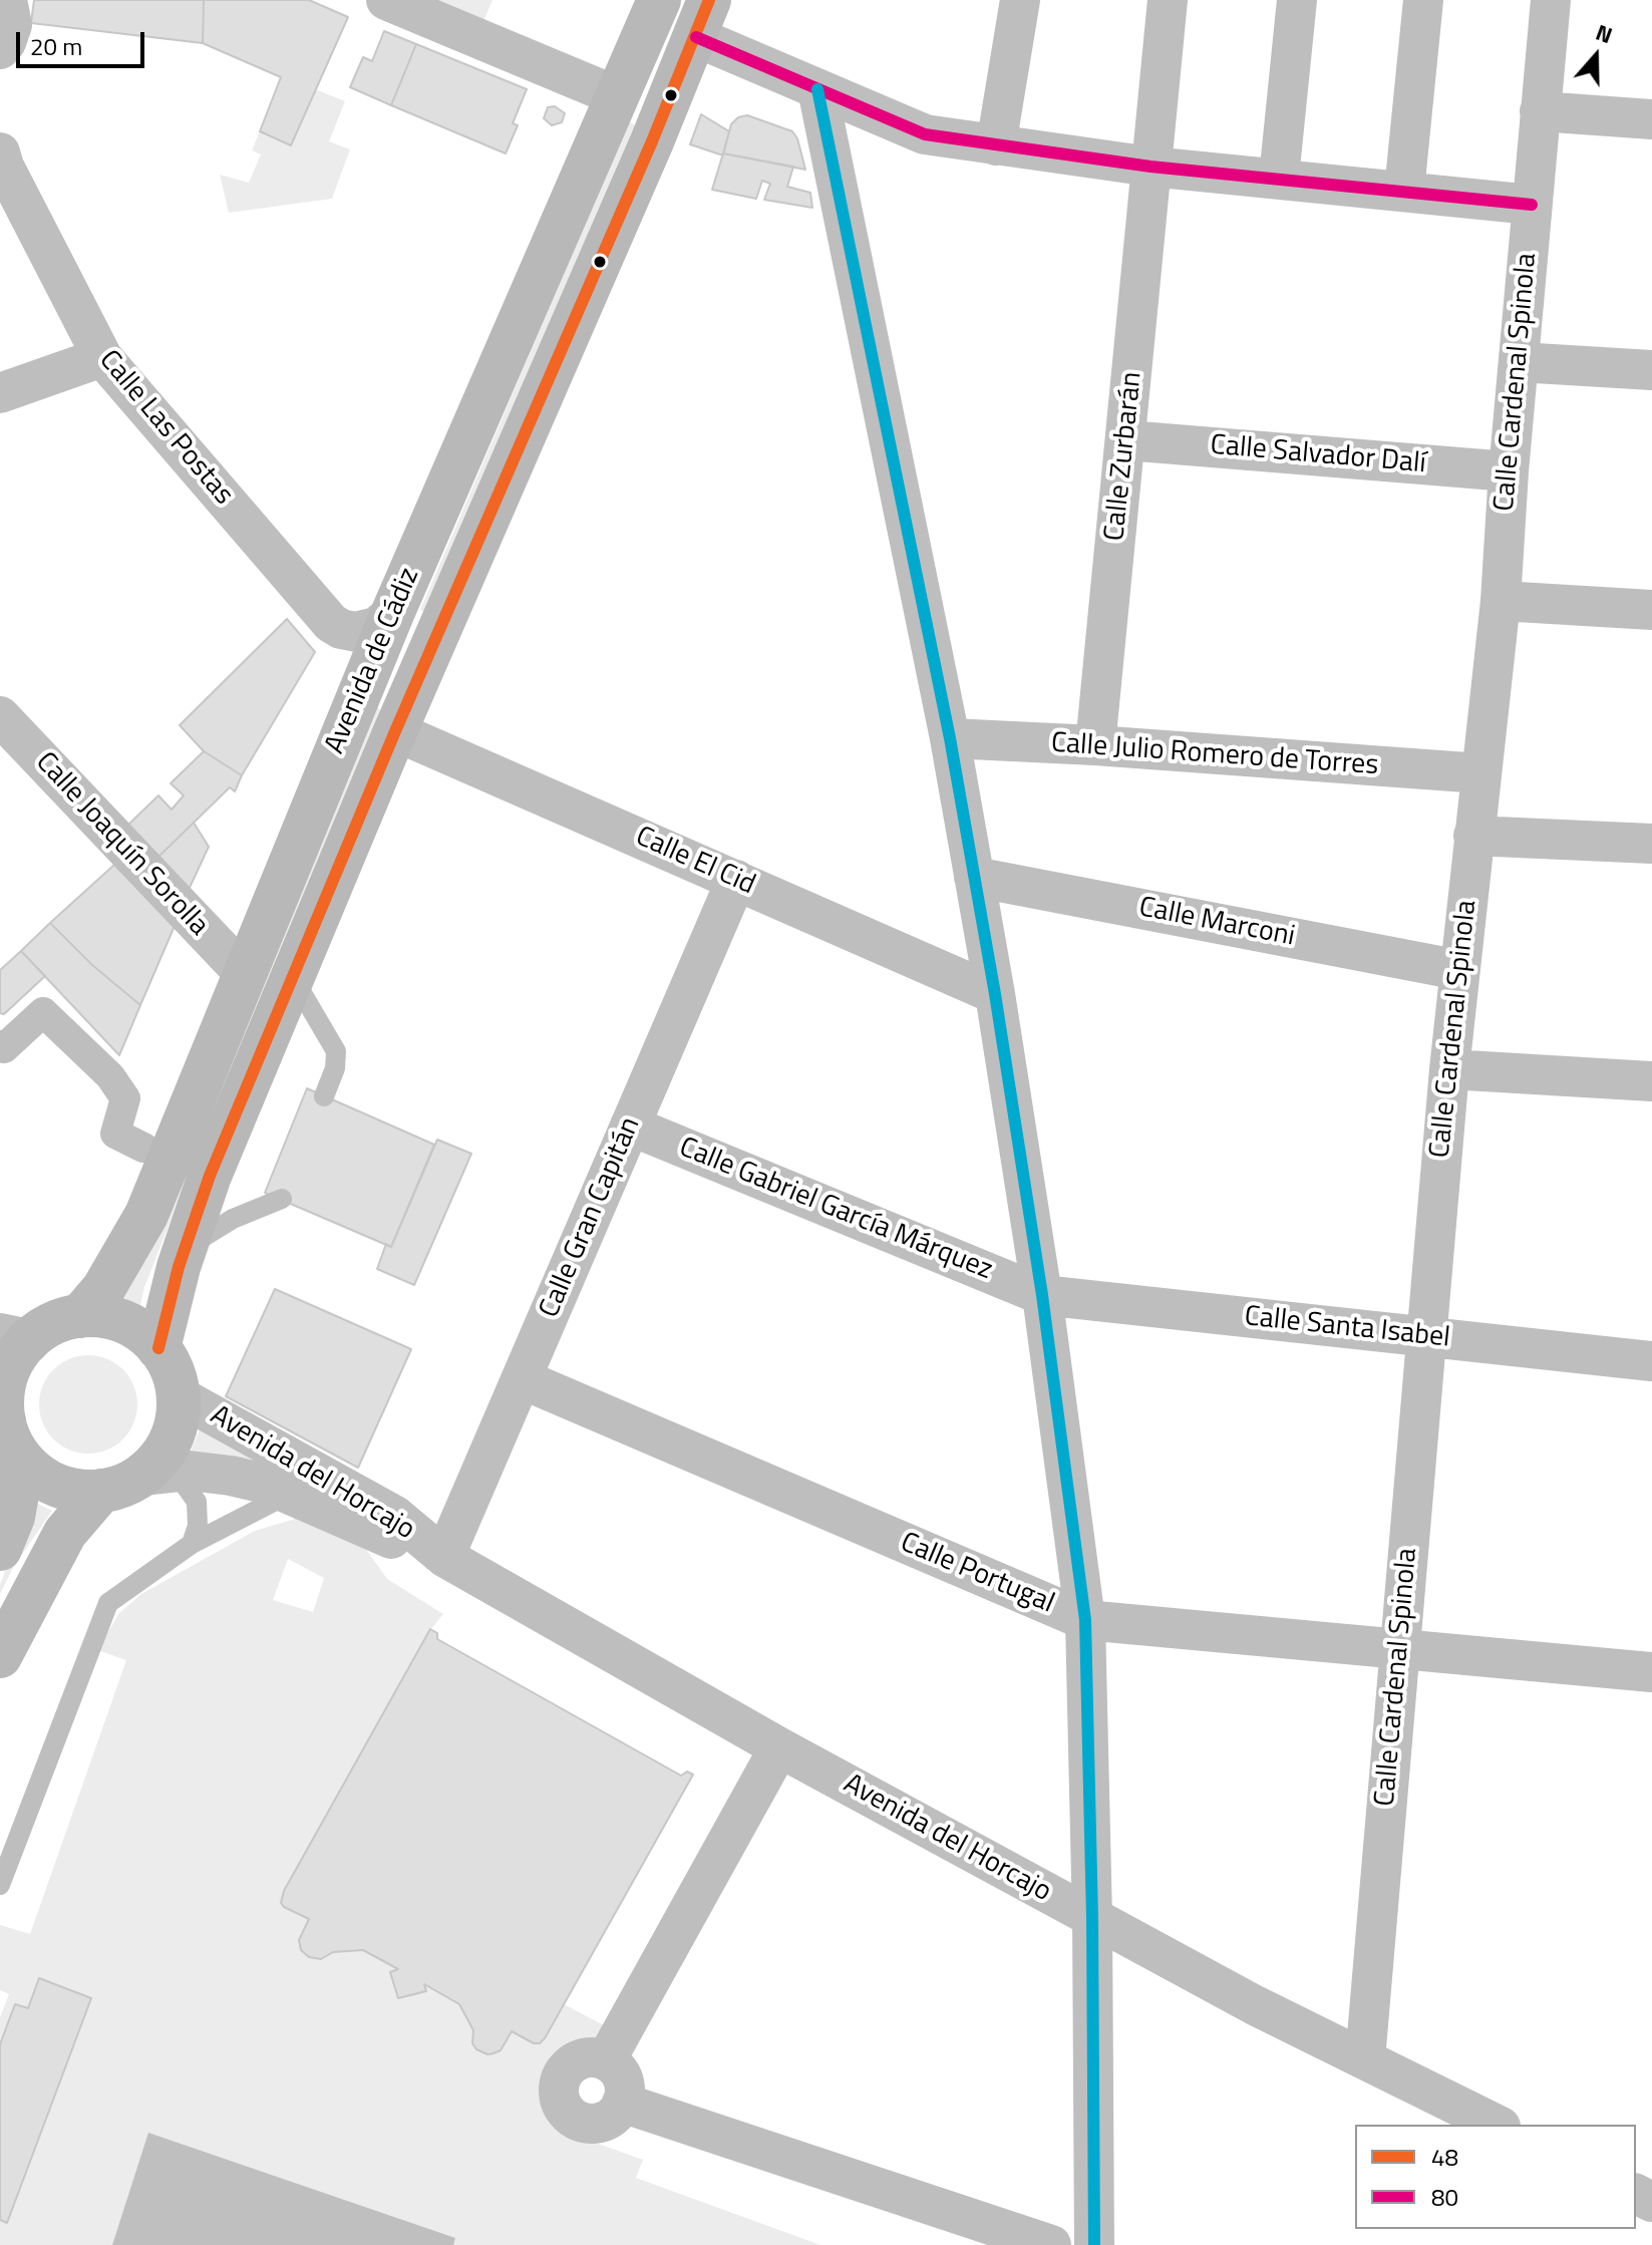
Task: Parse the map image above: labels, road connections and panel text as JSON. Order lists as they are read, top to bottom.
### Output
{
  "streets": {
    "main road": ["Avenida de Cádiz"],
    "street": [
      "Calle Cardenal Spinola",
      "Calle Las Postas",
      "Calle Salvador Dalí",
      "Calle Zurbarán",
      "Calle Julio Romero de Torres",
      "Calle Joaquín Sorolla",
      "Calle El Cid",
      "Calle Marconi",
      "Calle Gabriel García Márquez",
      "Calle Gran Capitán",
      "Calle Santa Isabel",
      "Avenida del Horcajo",
      "Calle Portugal"
    ]
  },
  "crossings": [
    ["Calle Cardenal Spinola", "Calle Salvador Dalí"],
    ["Calle Cardenal Spinola", "Calle Julio Romero de Torres"],
    ["Calle Cardenal Spinola", "Calle Marconi"],
    ["Calle Cardenal Spinola", "Calle Santa Isabel"],
    ["Calle Cardenal Spinola", "Avenida del Horcajo"],
    ["Calle Cardenal Spinola", "Calle Portugal"],
    ["Calle Las Postas", "Avenida de Cádiz"],
    ["Calle Salvador Dalí", "Calle Zurbarán"],
    ["Calle Zurbarán", "Calle Julio Romero de Torres"],
    ["Avenida de Cádiz", "Calle Joaquín Sorolla"],
    ["Avenida de Cádiz", "Calle El Cid"],
    ["Avenida de Cádiz", "Avenida del Horcajo"],
    ["Calle El Cid", "Calle Gran Capitán"],
    ["Calle Gabriel García Márquez", "Calle Gran Capitán"],
    ["Calle Gabriel García Márquez", "Calle Santa Isabel"],
    ["Calle Gran Capitán", "Avenida del Horcajo"],
    ["Calle Gran Capitán", "Calle Portugal"]
  ],
  "lines": ["transit line 48", "transit line 80"],
  "legend": ["48", "80"],
  "scale_bar": "20 m",
  "north": "top"
}
